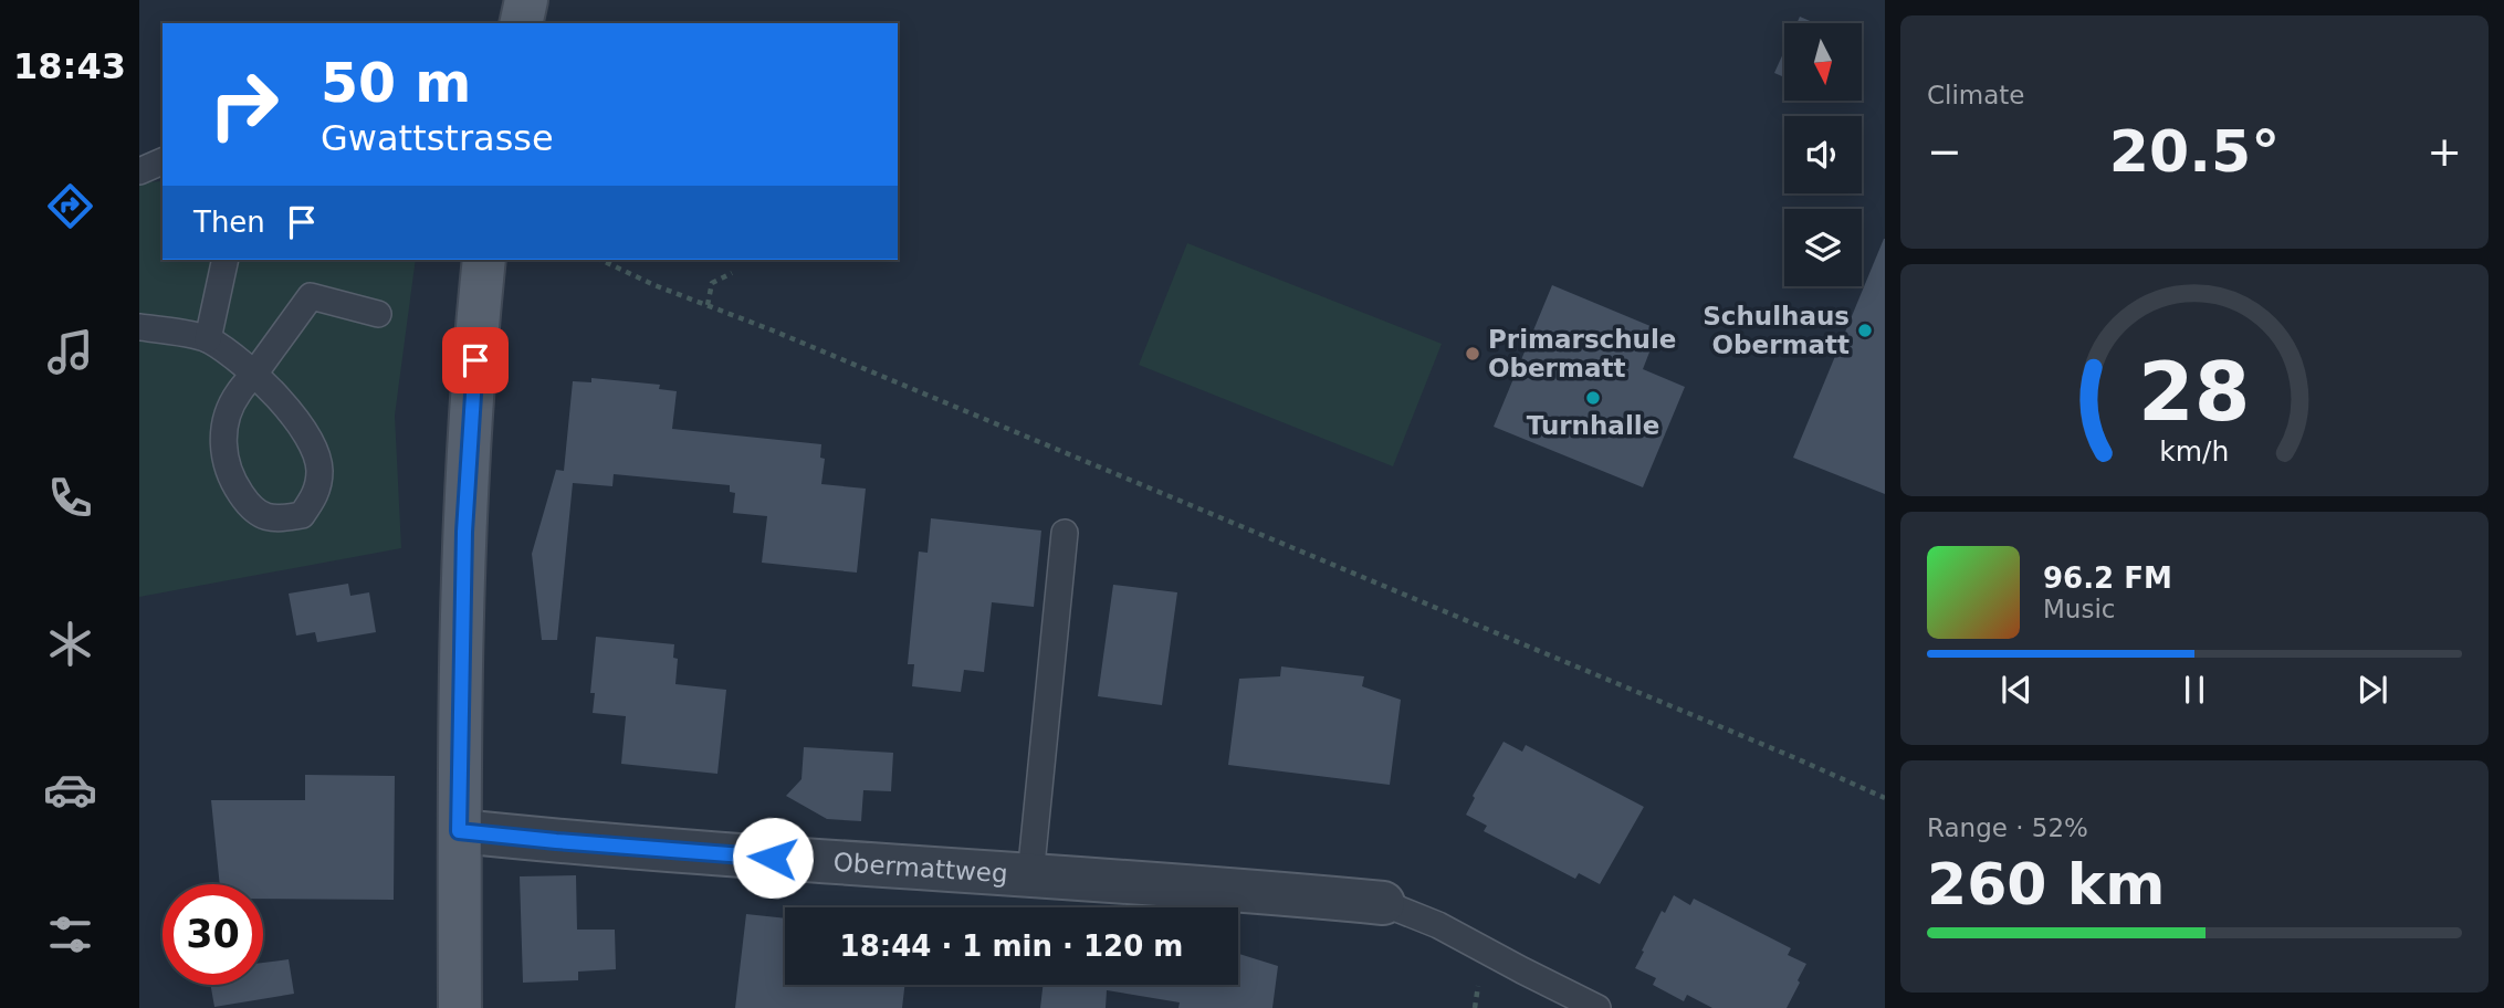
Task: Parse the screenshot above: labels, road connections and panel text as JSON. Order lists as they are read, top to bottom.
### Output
{
  "streets": {
    "street": ["Obermattweg"]
  },
  "places": ["Schulhaus Obermatt", "Primarschule Obermatt", "Turnhalle"],
  "north": "bottom",
  "page": {
    "tabs": "18:43",
    "tile": [
      "Climate",
      ["Range · 52%", "260 km"]
    ],
    "turn": ["50 m", "Gwattstrasse"],
    "heat": ["−", "20.5°", "+"],
    "then": "Then",
    "song": ["96.2 FM", "Music"],
    "limit": "30",
    "trip": "18:44 · 1 min · 120 m",
    "gauge": ["28", "km/h"]
  }
}
